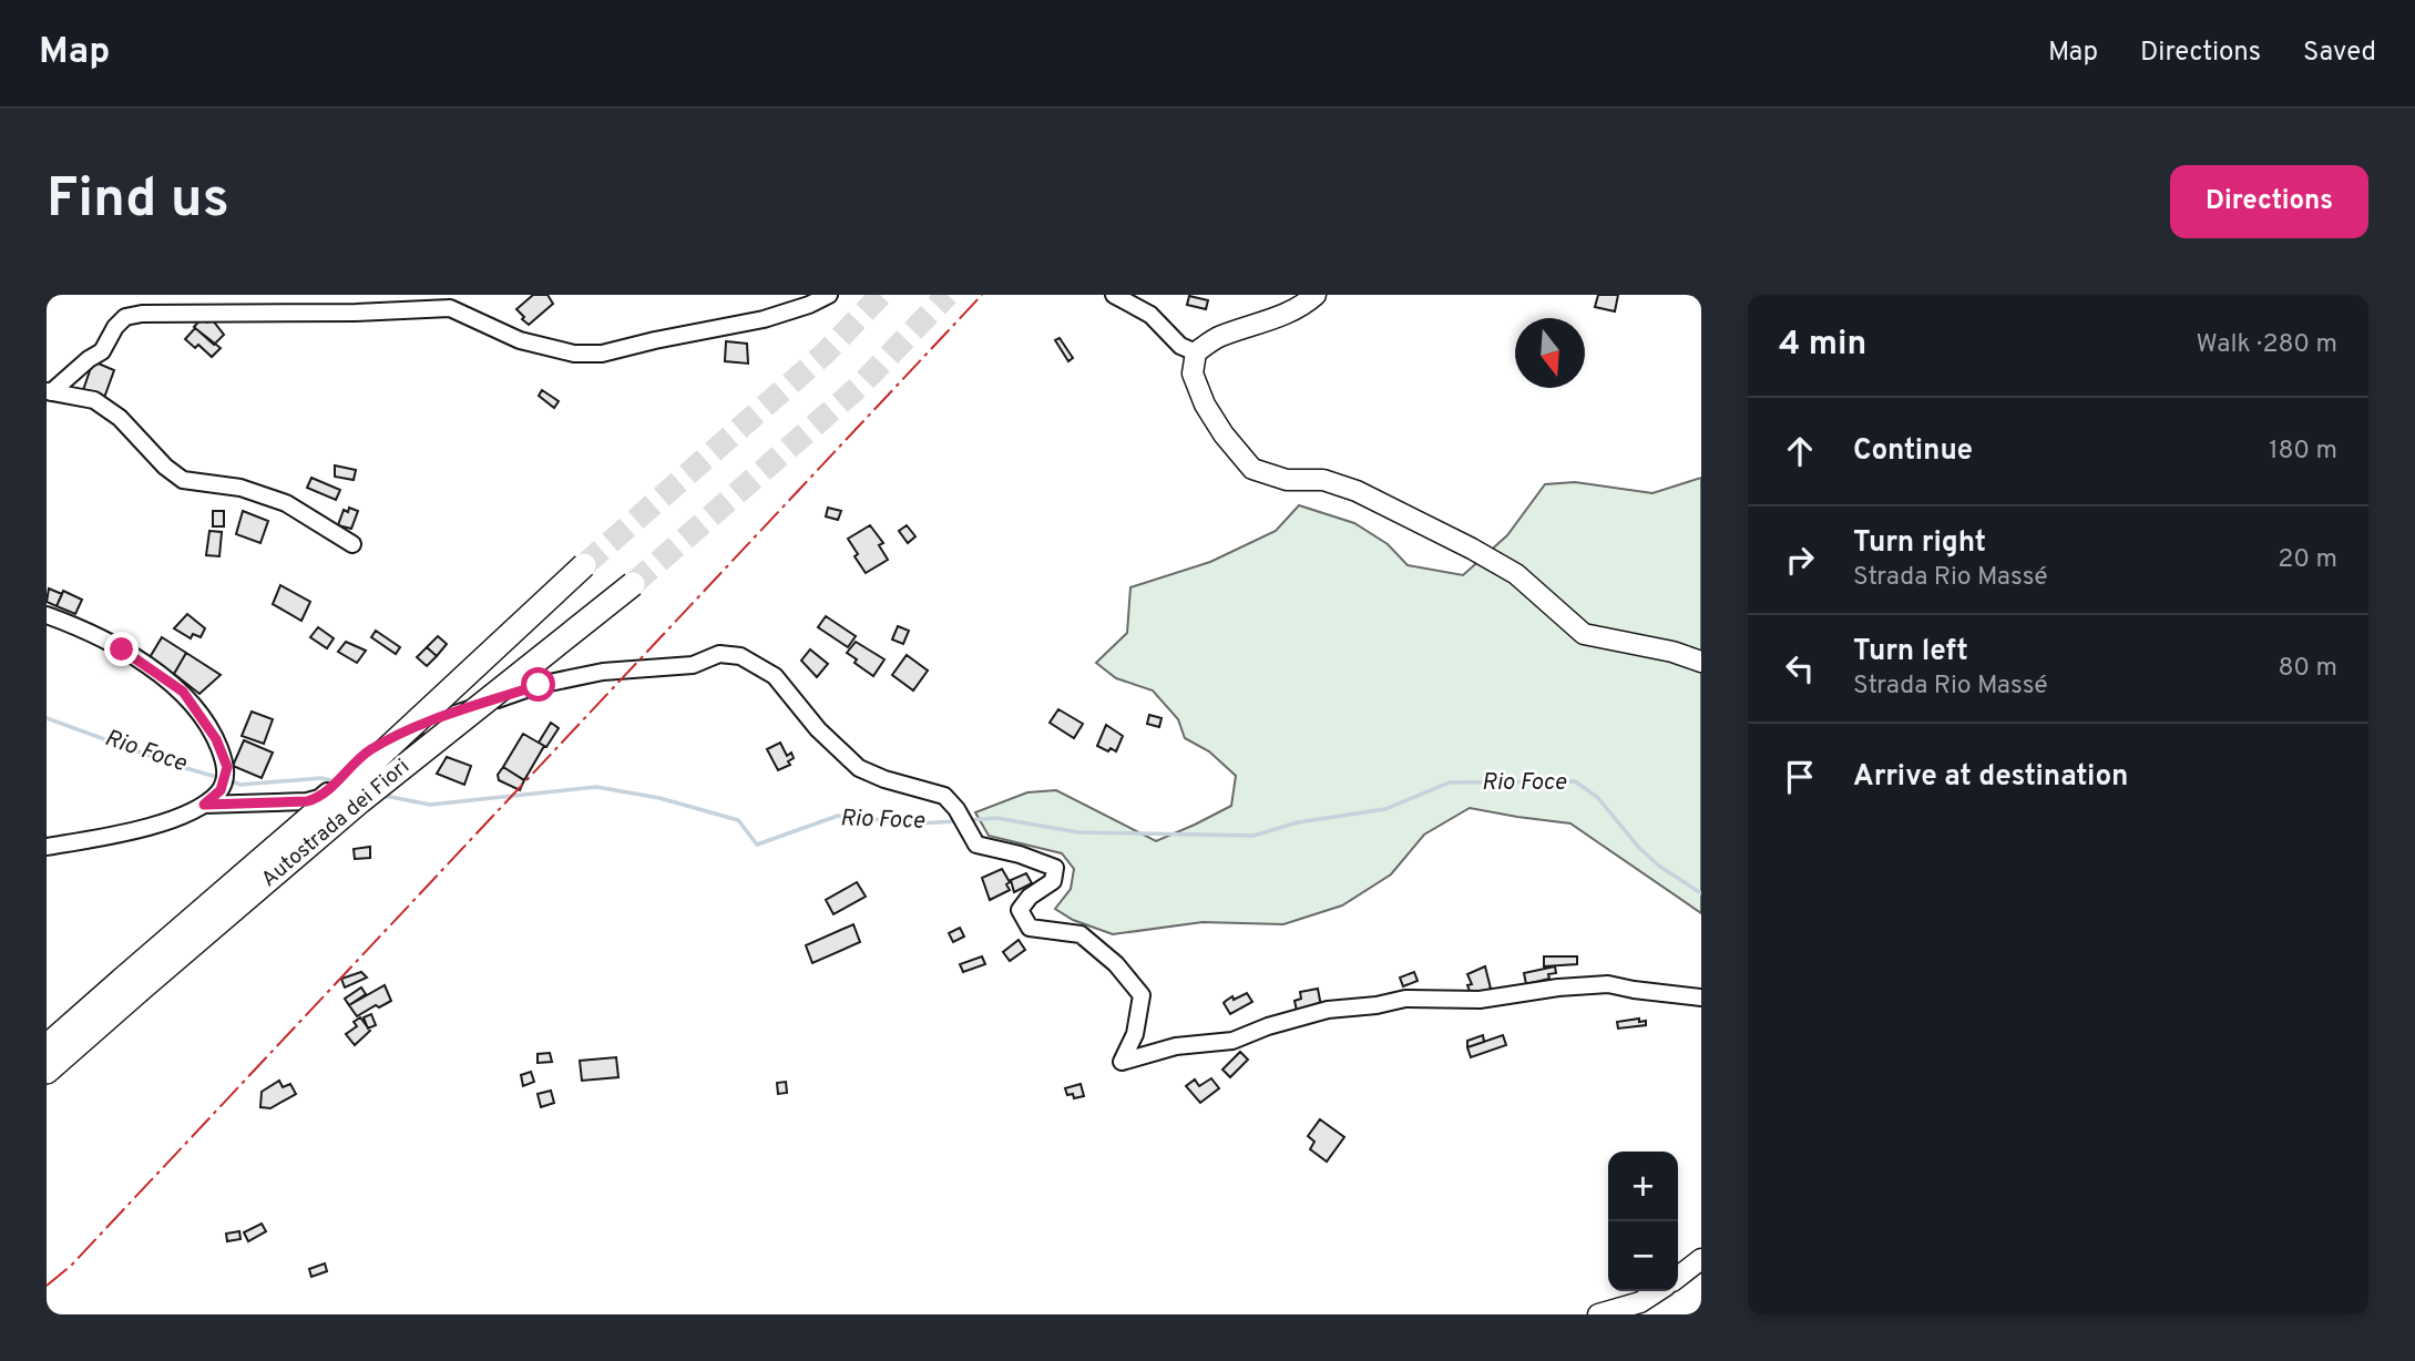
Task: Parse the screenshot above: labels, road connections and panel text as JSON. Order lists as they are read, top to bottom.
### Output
{
  "streets": {
    "highway": ["Autostrada dei Fiori"]
  },
  "water": ["Rio Foce"],
  "north": "bottom",
  "page": {
    "header": "Map",
    "nav": ["Map", "Directions", "Saved"],
    "buttons": "Directions",
    "title": "Find us",
    "heading": ["4 min", "Walk · 280 m"],
    "list": [
      ["Continue", "180 m"],
      ["Turn right", "Strada Rio Massé", "20 m"],
      ["Turn left", "Strada Rio Massé", "80 m"],
      "Arrive at destination"
    ],
    "map_buttons": ["+", "−"]
  }
}
